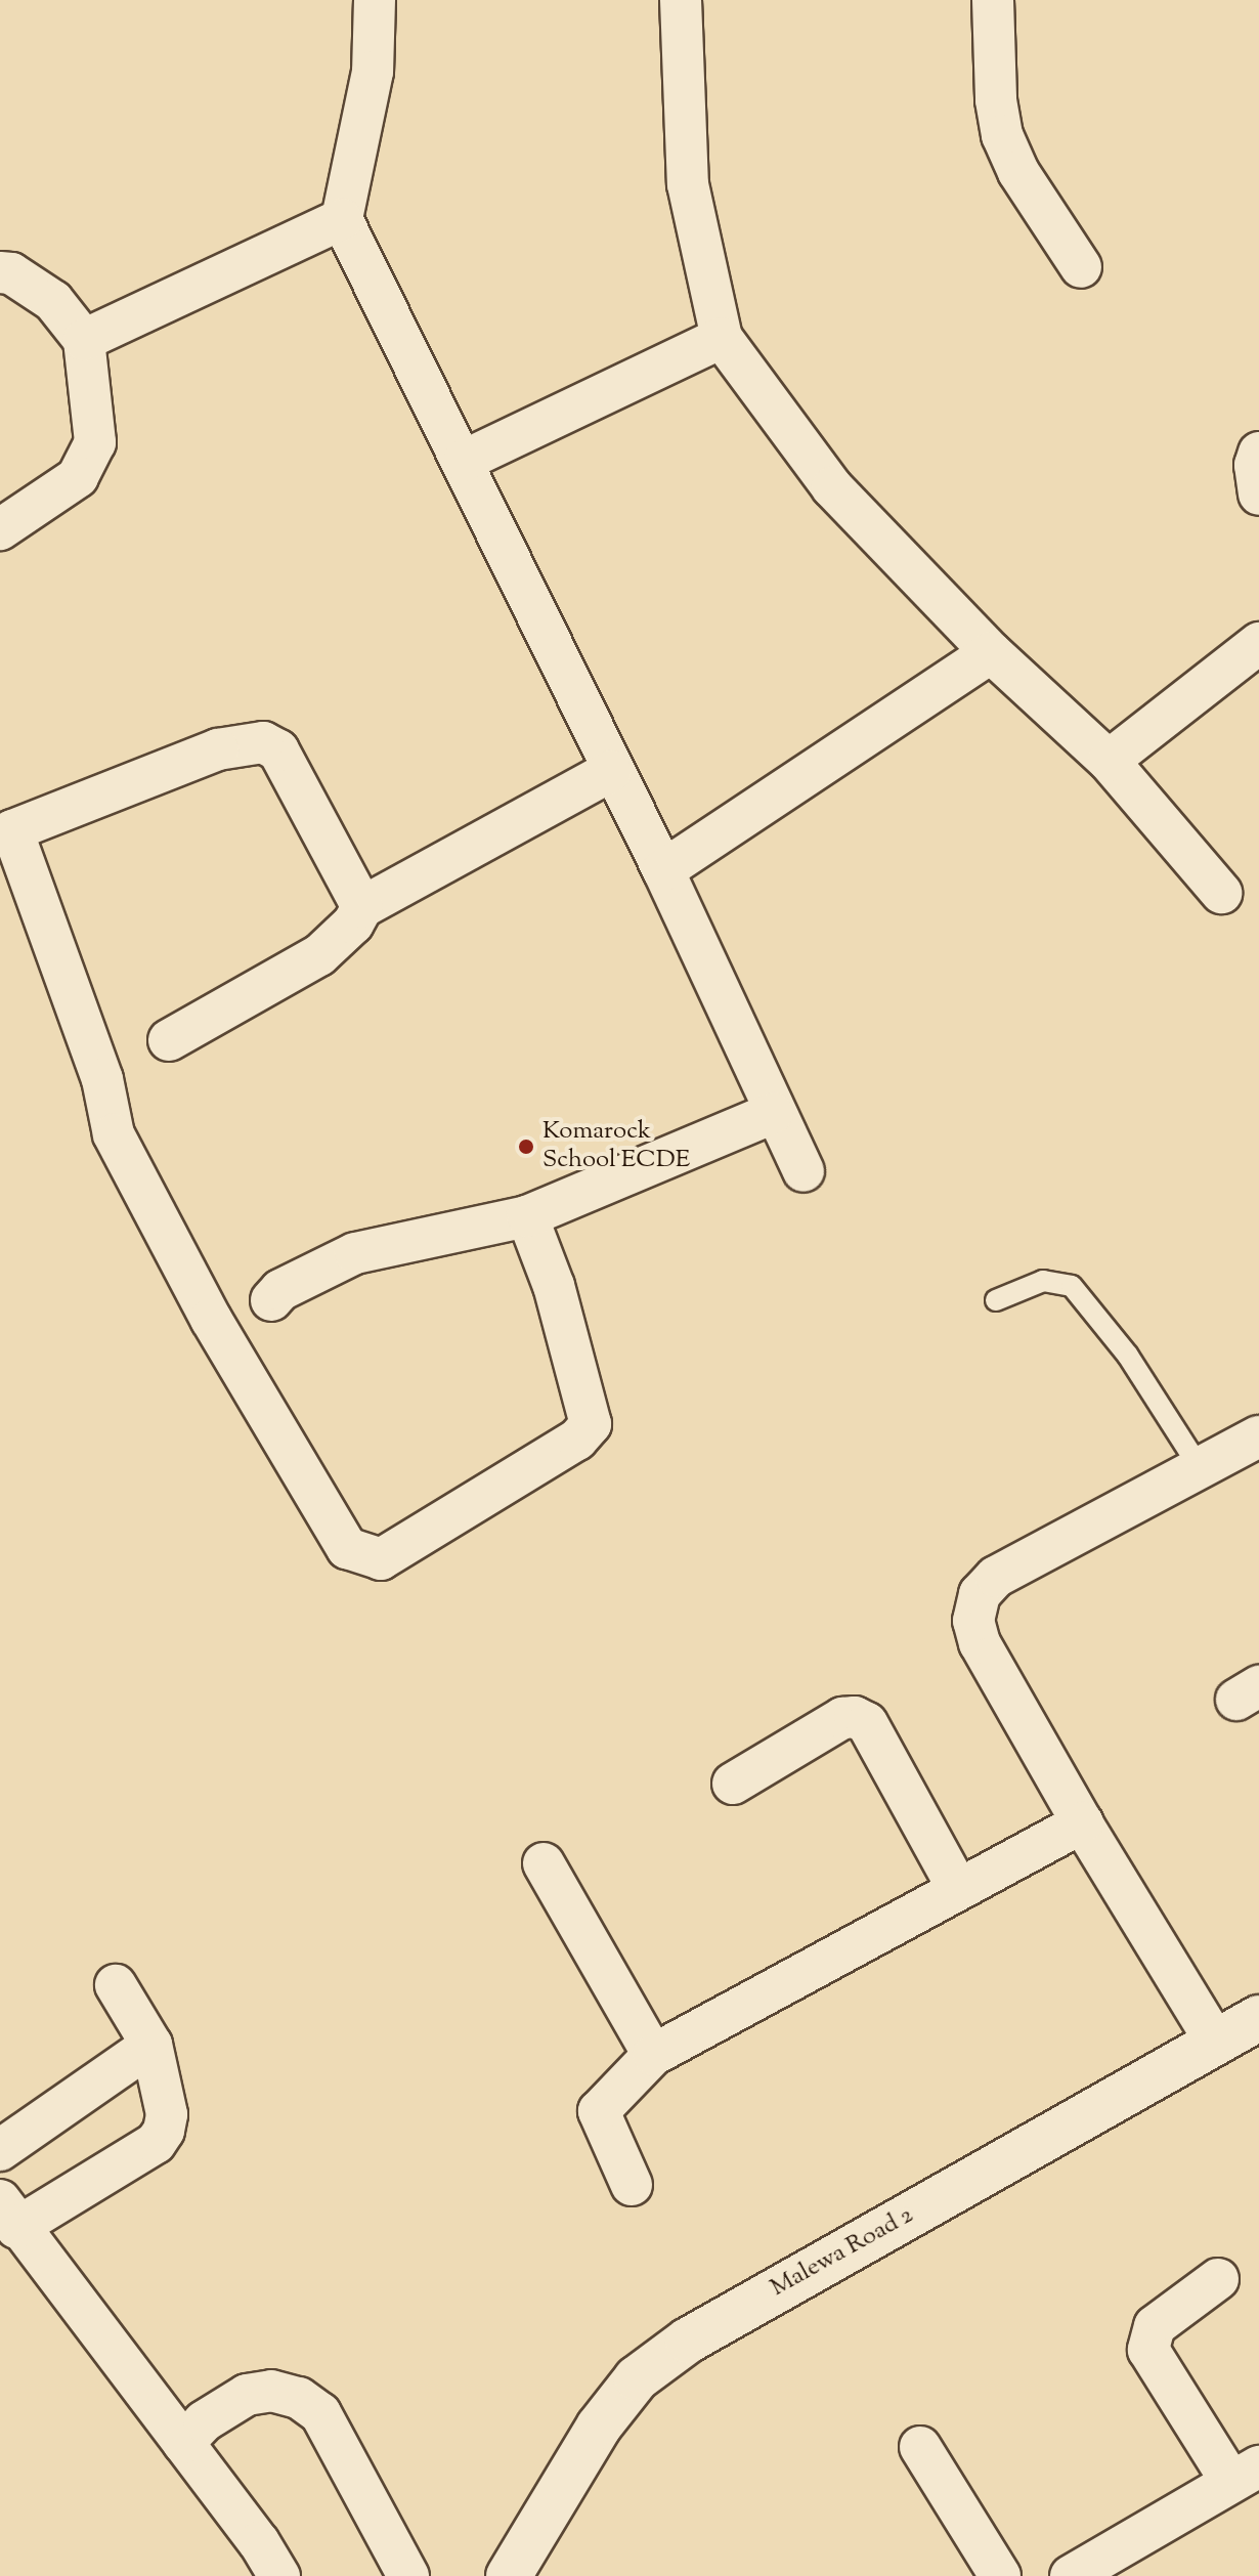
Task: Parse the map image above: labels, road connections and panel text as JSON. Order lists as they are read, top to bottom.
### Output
{
  "streets": {
    "main road": ["Malewa Road 2"]
  },
  "places": ["Komarock School ECDE"]
}
